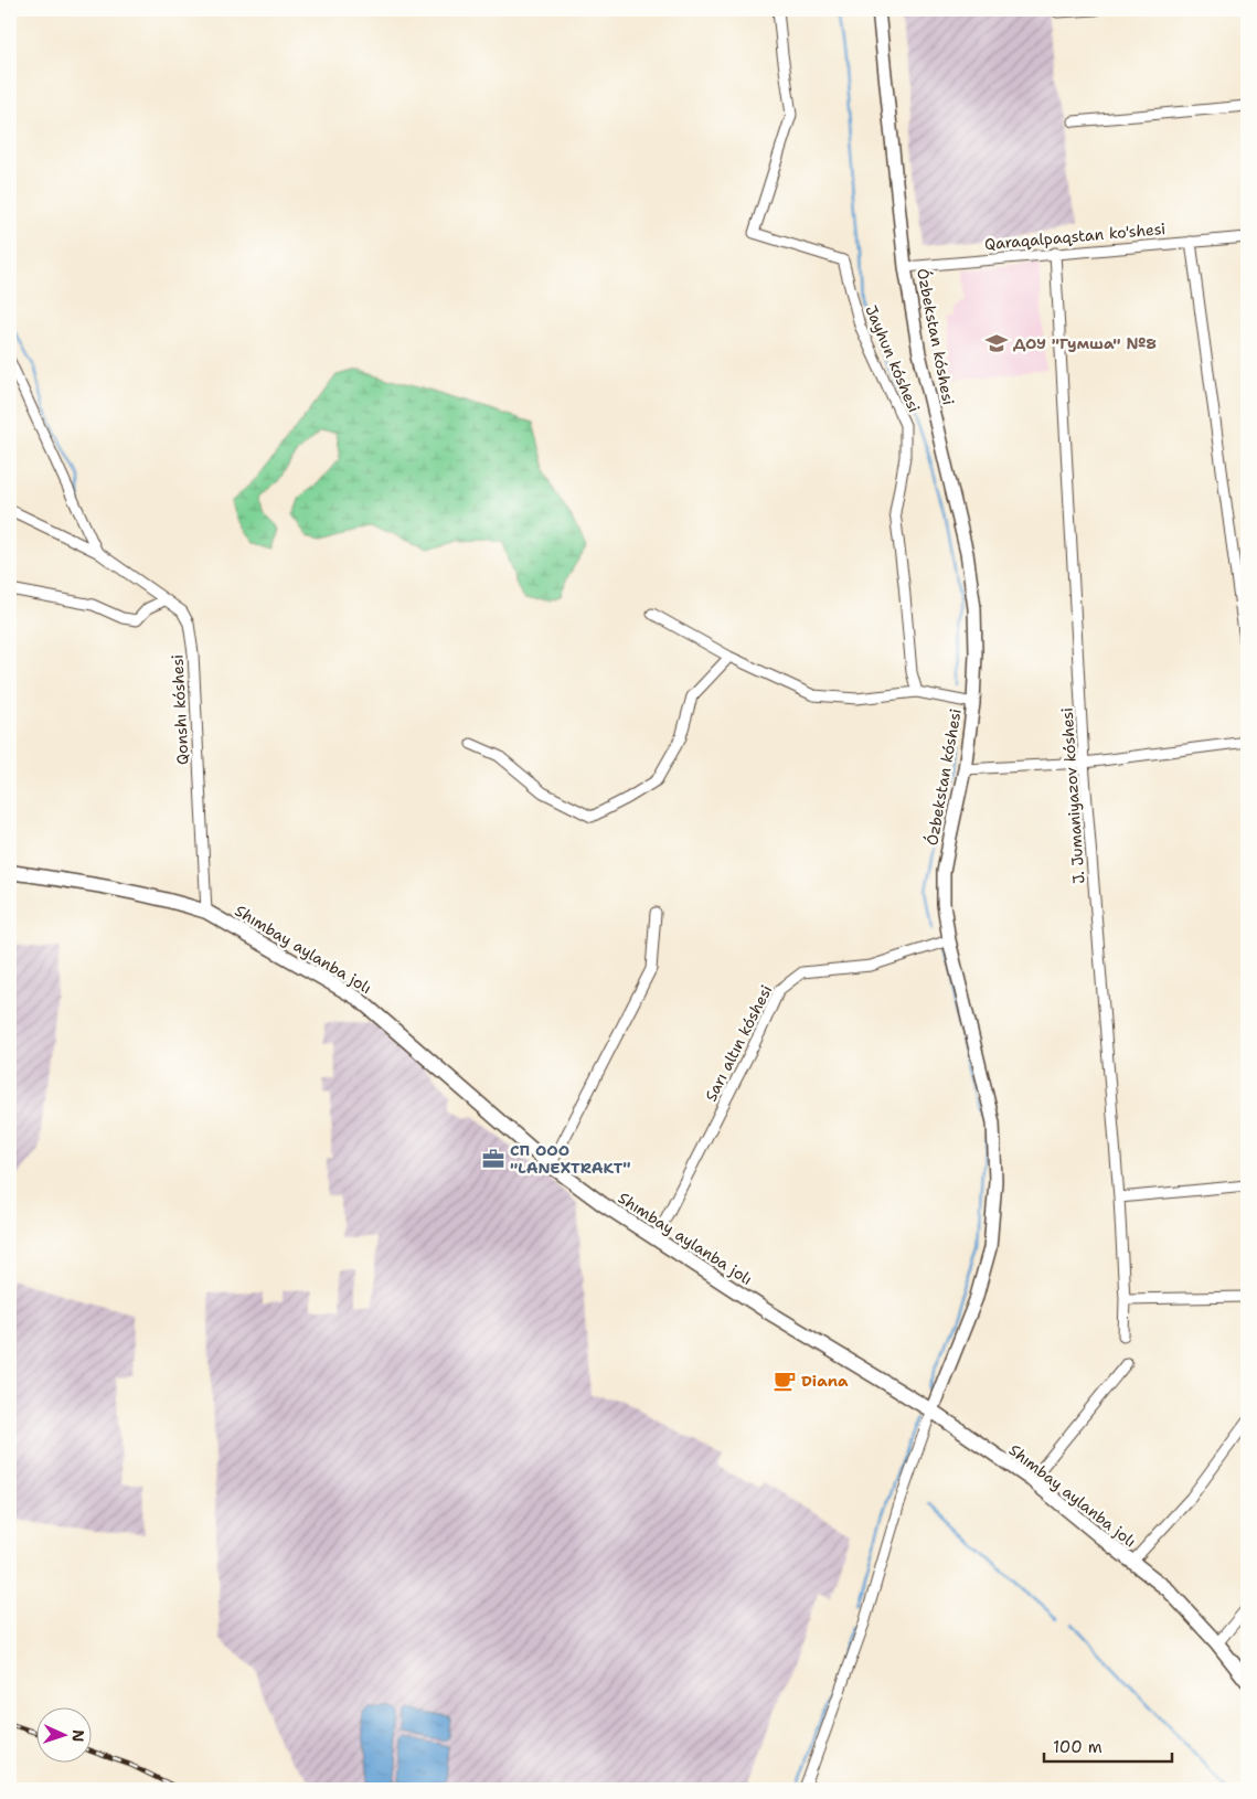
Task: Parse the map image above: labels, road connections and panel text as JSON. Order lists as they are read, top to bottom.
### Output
{
  "streets": {
    "main road": ["Shımbay aylanba jolı"],
    "street": [
      "Qaraqalpaqstan ko'shesi",
      "Ózbekstan kóshesi",
      "Jayhun kóshesi",
      "Qonshı kóshesi",
      "J. Jumaniyazov kóshesi",
      "Sarı altın kóshesi"
    ]
  },
  "crossings": [
    ["Qaraqalpaqstan ko'shesi", "Ózbekstan kóshesi"],
    ["Qaraqalpaqstan ko'shesi", "J. Jumaniyazov kóshesi"],
    ["Ózbekstan kóshesi", "Shımbay aylanba jolı"],
    ["Ózbekstan kóshesi", "Sarı altın kóshesi"],
    ["Qonshı kóshesi", "Shımbay aylanba jolı"],
    ["Shımbay aylanba jolı", "Sarı altın kóshesi"]
  ],
  "places": {
    "school or university": ["ДОУ \"Гумша\" №8"],
    "office": ["СП ООО \"LANEXTRAKT\""],
    "cafe": ["Diana"]
  },
  "scale_bar": "100 m",
  "north": "right"
}
